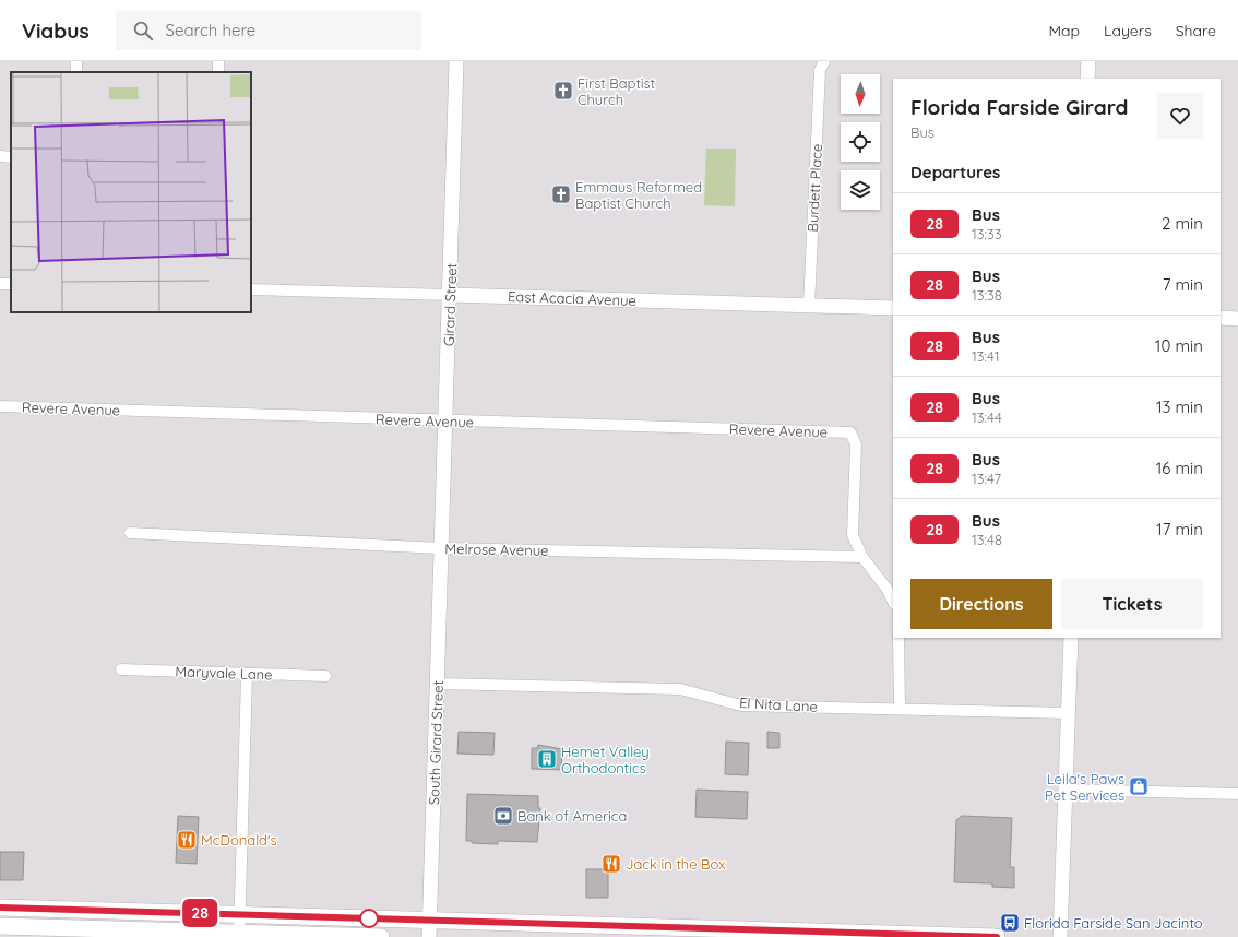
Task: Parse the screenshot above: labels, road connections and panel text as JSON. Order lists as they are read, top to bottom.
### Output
{
  "streets": {
    "street": [
      "Burdett Place",
      "East Acacia Avenue",
      "Girard Street",
      "Revere Avenue",
      "Melrose Avenue",
      "Maryvale Lane",
      "El Nita Lane",
      "South Girard Street"
    ]
  },
  "crossings": [
    ["Burdett Place", "East Acacia Avenue"],
    ["East Acacia Avenue", "Girard Street"],
    ["Girard Street", "Revere Avenue"],
    ["Girard Street", "Melrose Avenue"],
    ["Girard Street", "South Girard Street"],
    ["Revere Avenue", "Melrose Avenue"],
    ["Melrose Avenue", "South Girard Street"],
    ["El Nita Lane", "South Girard Street"]
  ],
  "places": {
    "church": ["First Baptist Church", "Emmaus Reformed Baptist Church"],
    "building": ["Hemet Valley Orthodontics"],
    "shop": ["Leila's Paws Pet Services"],
    "bank": ["Bank of America"],
    "restaurant": ["McDonald's", "Jack in the Box"],
    "bus stop": ["Florida Farside San Jacinto"]
  },
  "lines": ["bus line 28"],
  "north": "bottom",
  "page": {
    "header": "Viabus",
    "search": "Search here",
    "nav": ["Map", "Layers", "Share"],
    "on_map": "28",
    "heading": [
      ["Florida Farside Girard", "Bus"],
      "Departures"
    ],
    "list": [
      {
        "mark": "28",
        "name": "Bus",
        "note": "13:33",
        "value": "2 min"
      },
      {
        "mark": "28",
        "name": "Bus",
        "note": "13:38",
        "value": "7 min"
      },
      {
        "mark": "28",
        "name": "Bus",
        "note": "13:41",
        "value": "10 min"
      },
      {
        "mark": "28",
        "name": "Bus",
        "note": "13:44",
        "value": "13 min"
      },
      {
        "mark": "28",
        "name": "Bus",
        "note": "13:47",
        "value": "16 min"
      },
      {
        "mark": "28",
        "name": "Bus",
        "note": "13:48",
        "value": "17 min"
      }
    ],
    "buttons": ["Directions", "Tickets"]
  }
}
